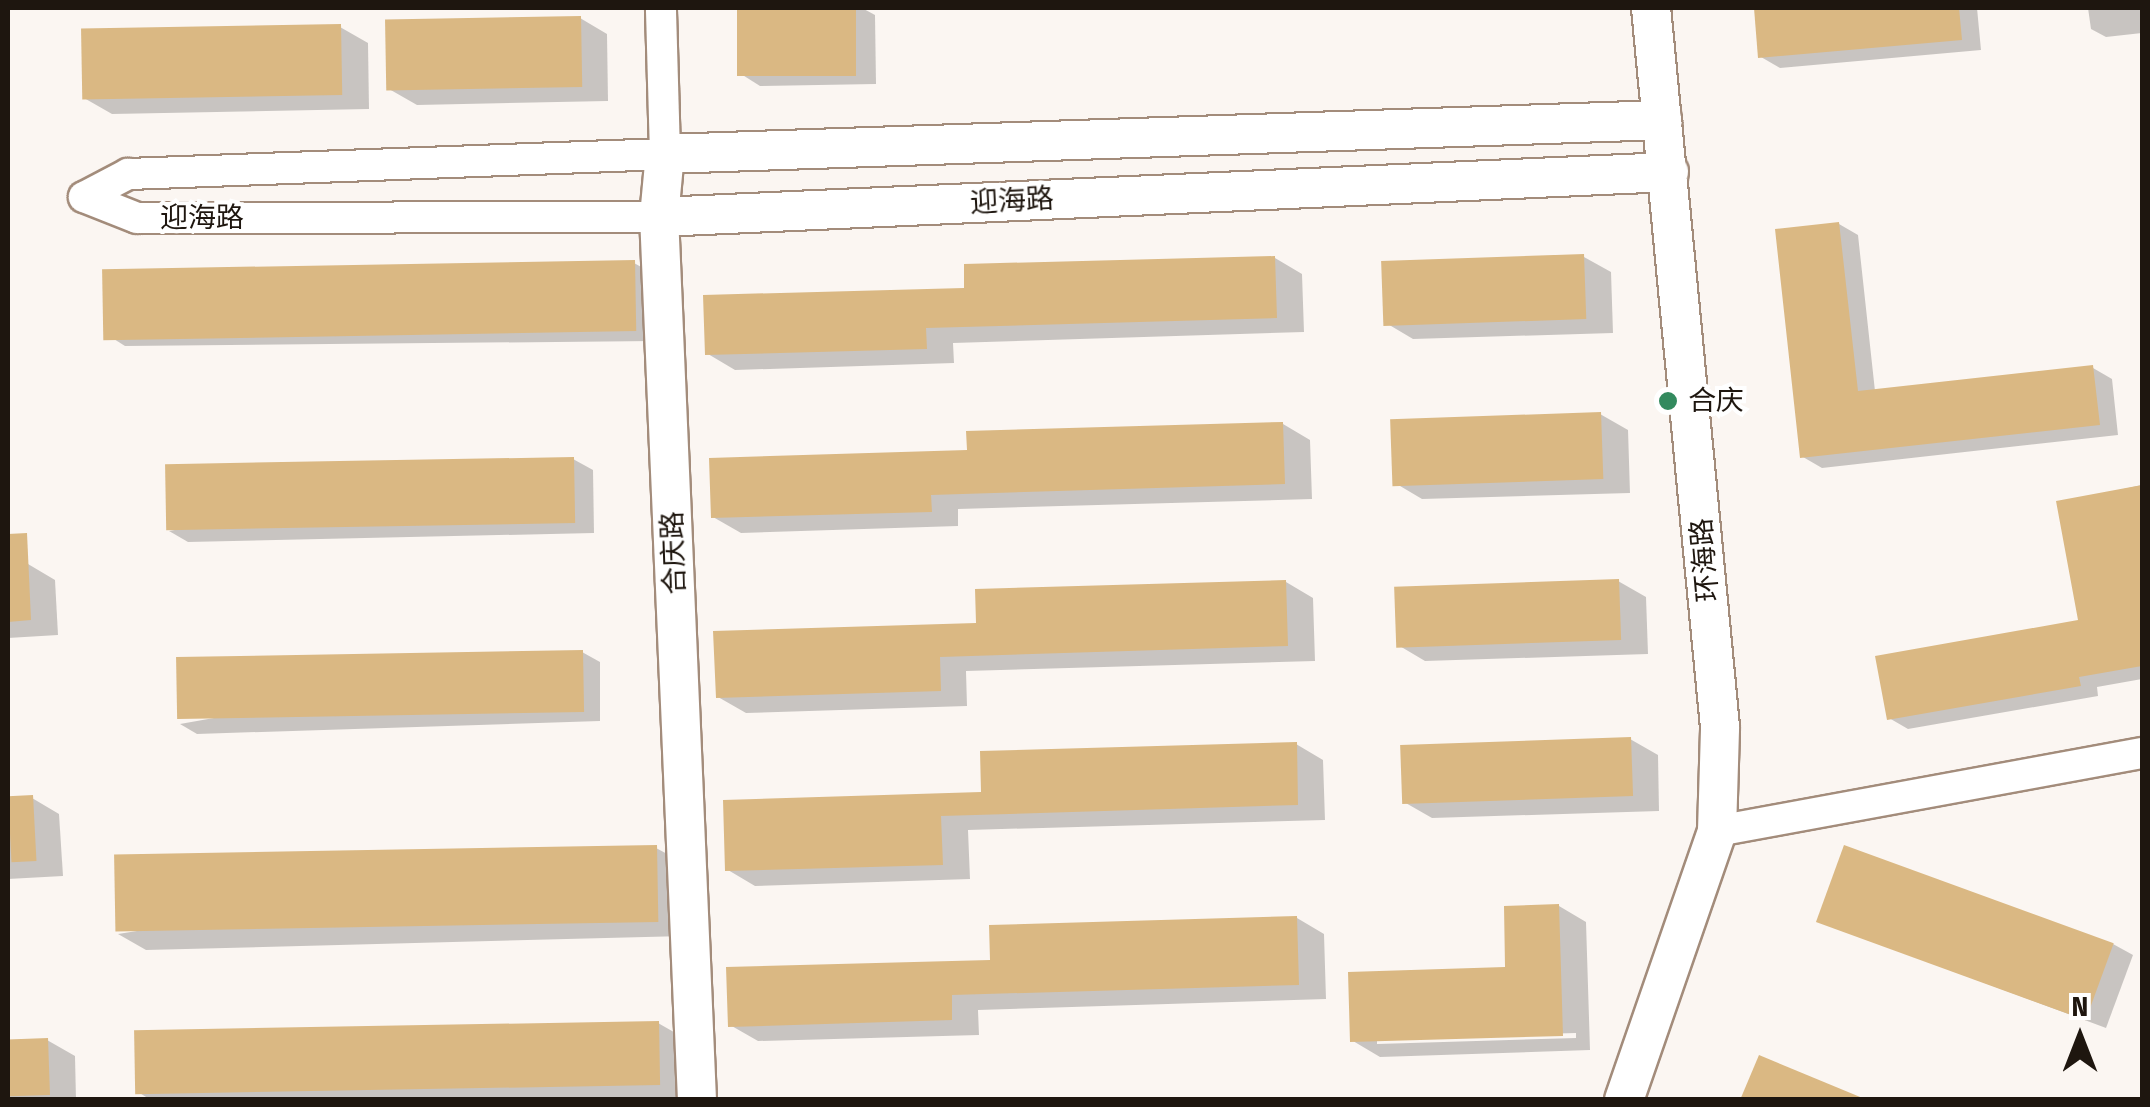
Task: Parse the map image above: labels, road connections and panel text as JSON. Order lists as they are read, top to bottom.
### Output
{
  "streets": {
    "street": ["迎海路", "合庆路", "环海路"]
  },
  "crossings": [
    ["迎海路", "合庆路"],
    ["迎海路", "环海路"]
  ],
  "places": ["合庆"],
  "north": "top"
}
